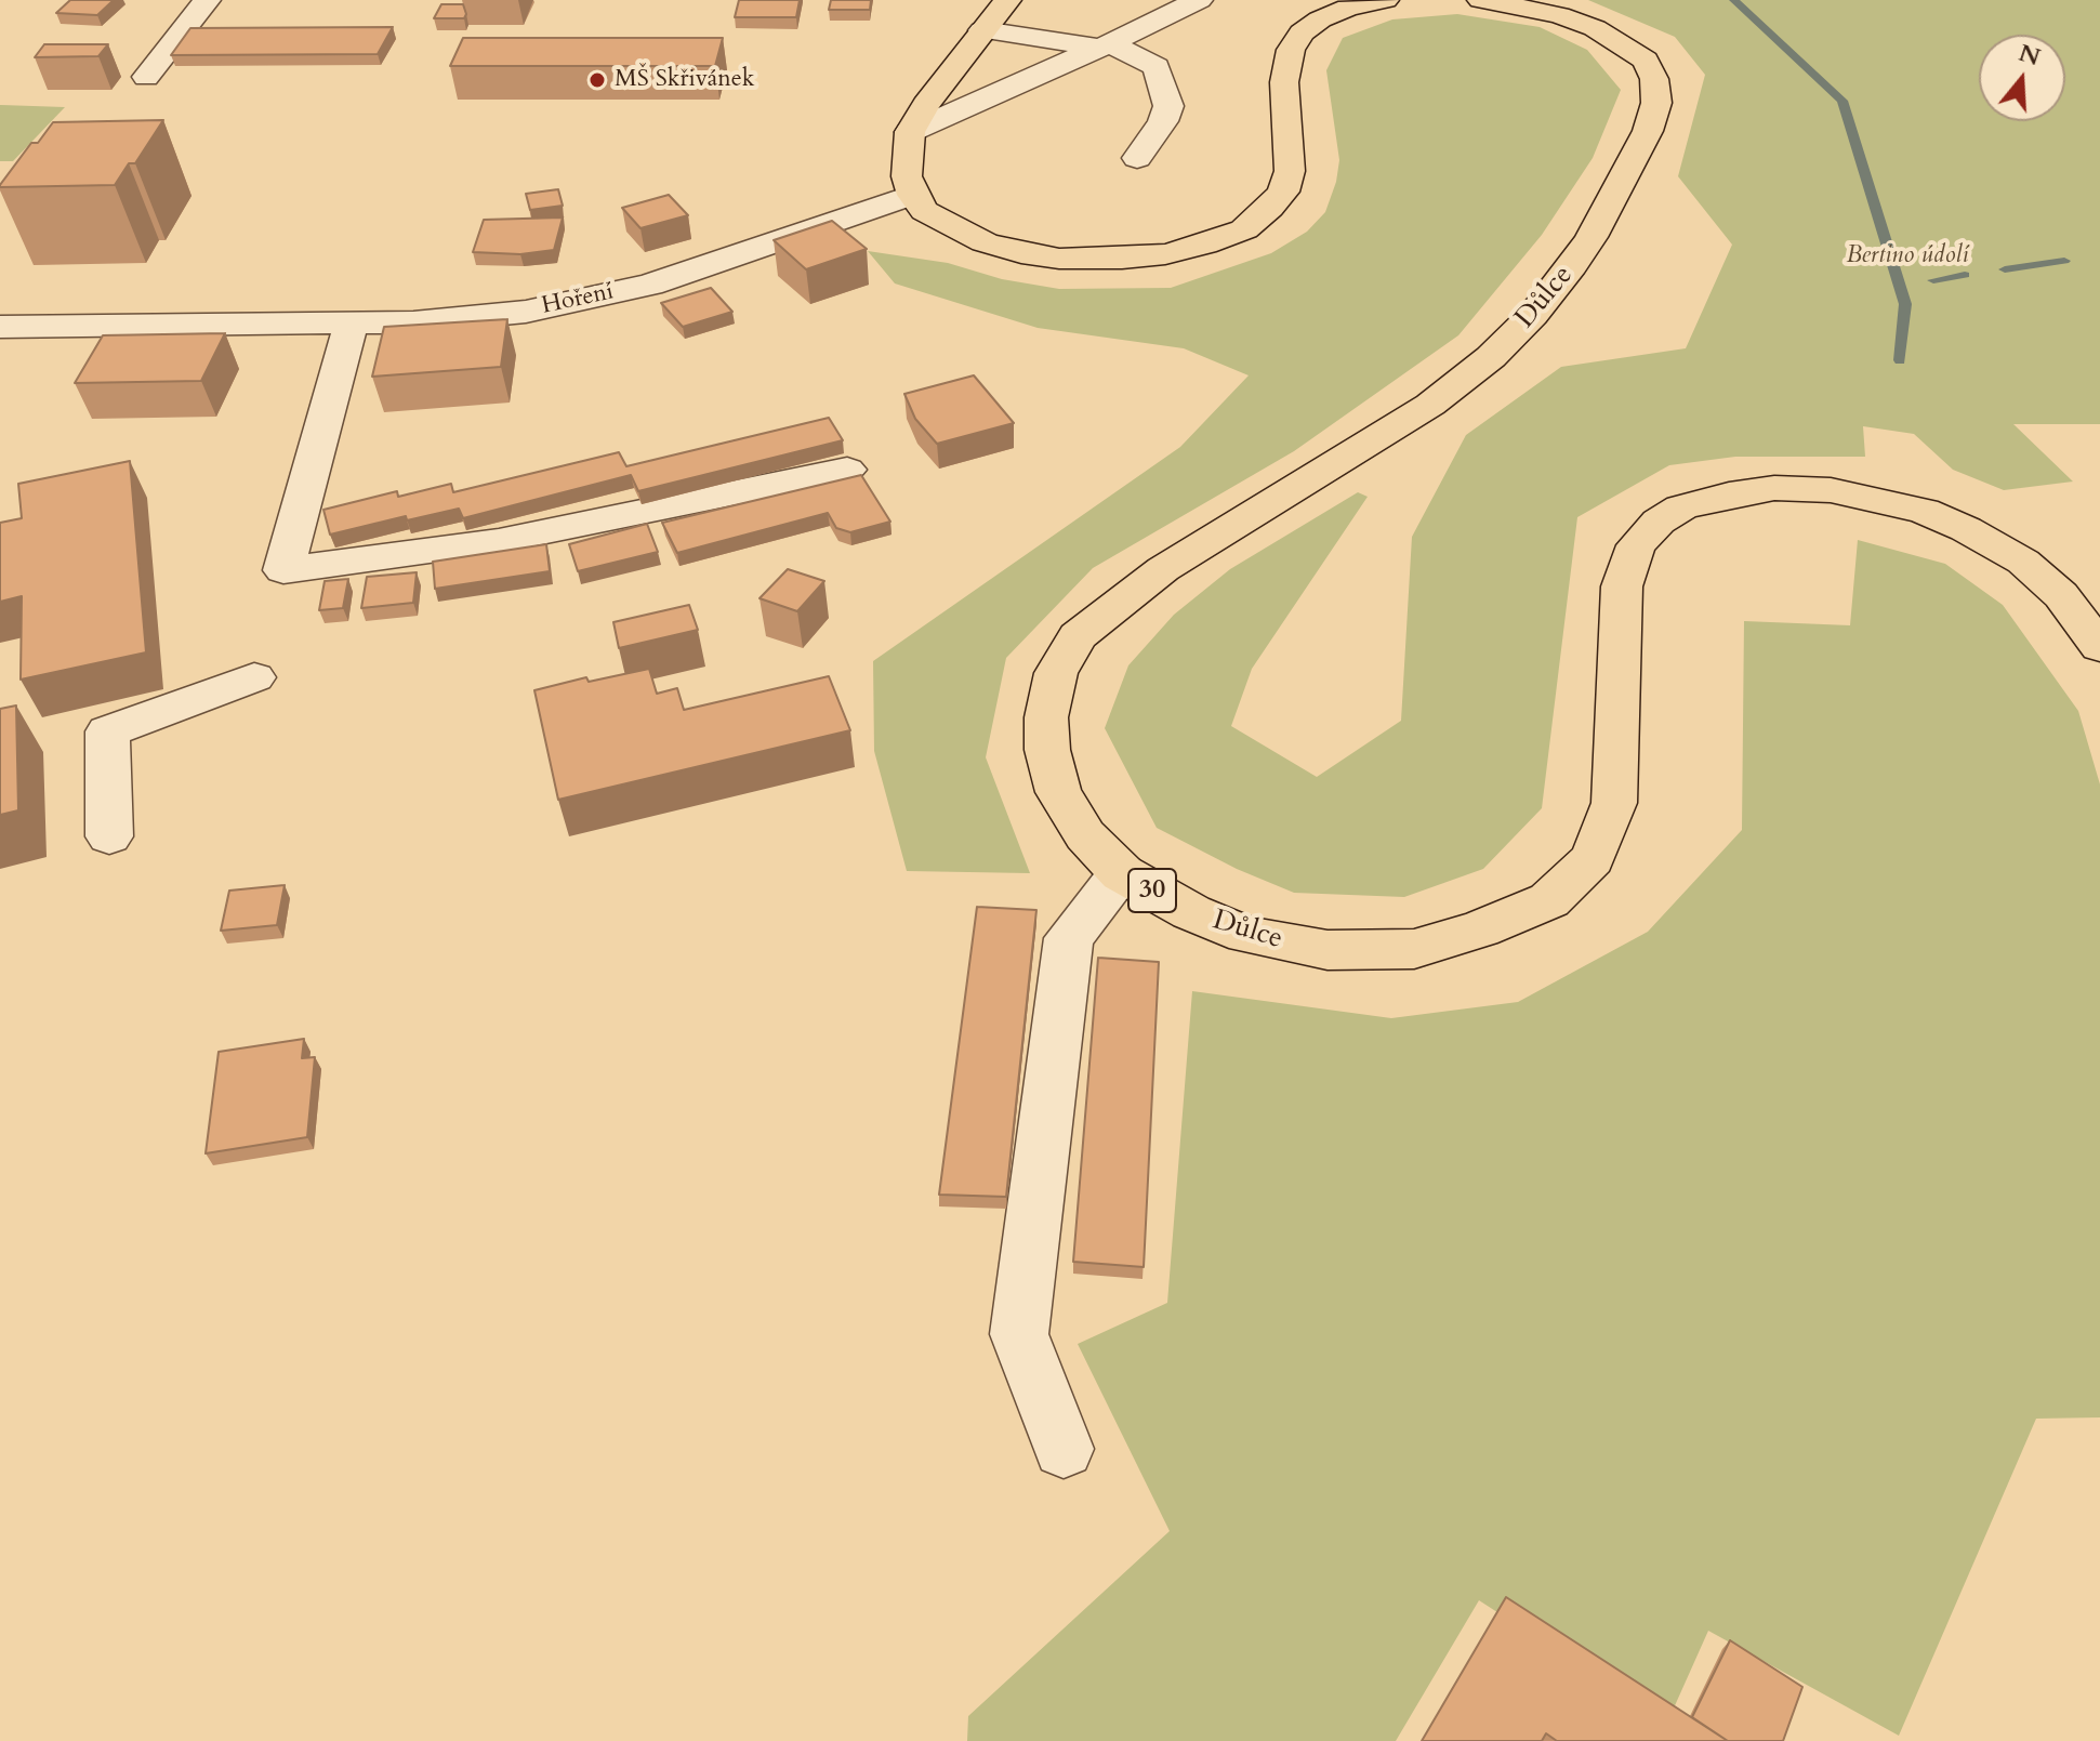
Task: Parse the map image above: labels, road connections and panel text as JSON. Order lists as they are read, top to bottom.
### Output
{
  "streets": {
    "main road": ["Důlce", "30"],
    "street": ["Hoření"]
  },
  "parks": ["Bertino údolí"],
  "places": ["MŠ Skřivánek"],
  "north": "top"
}
